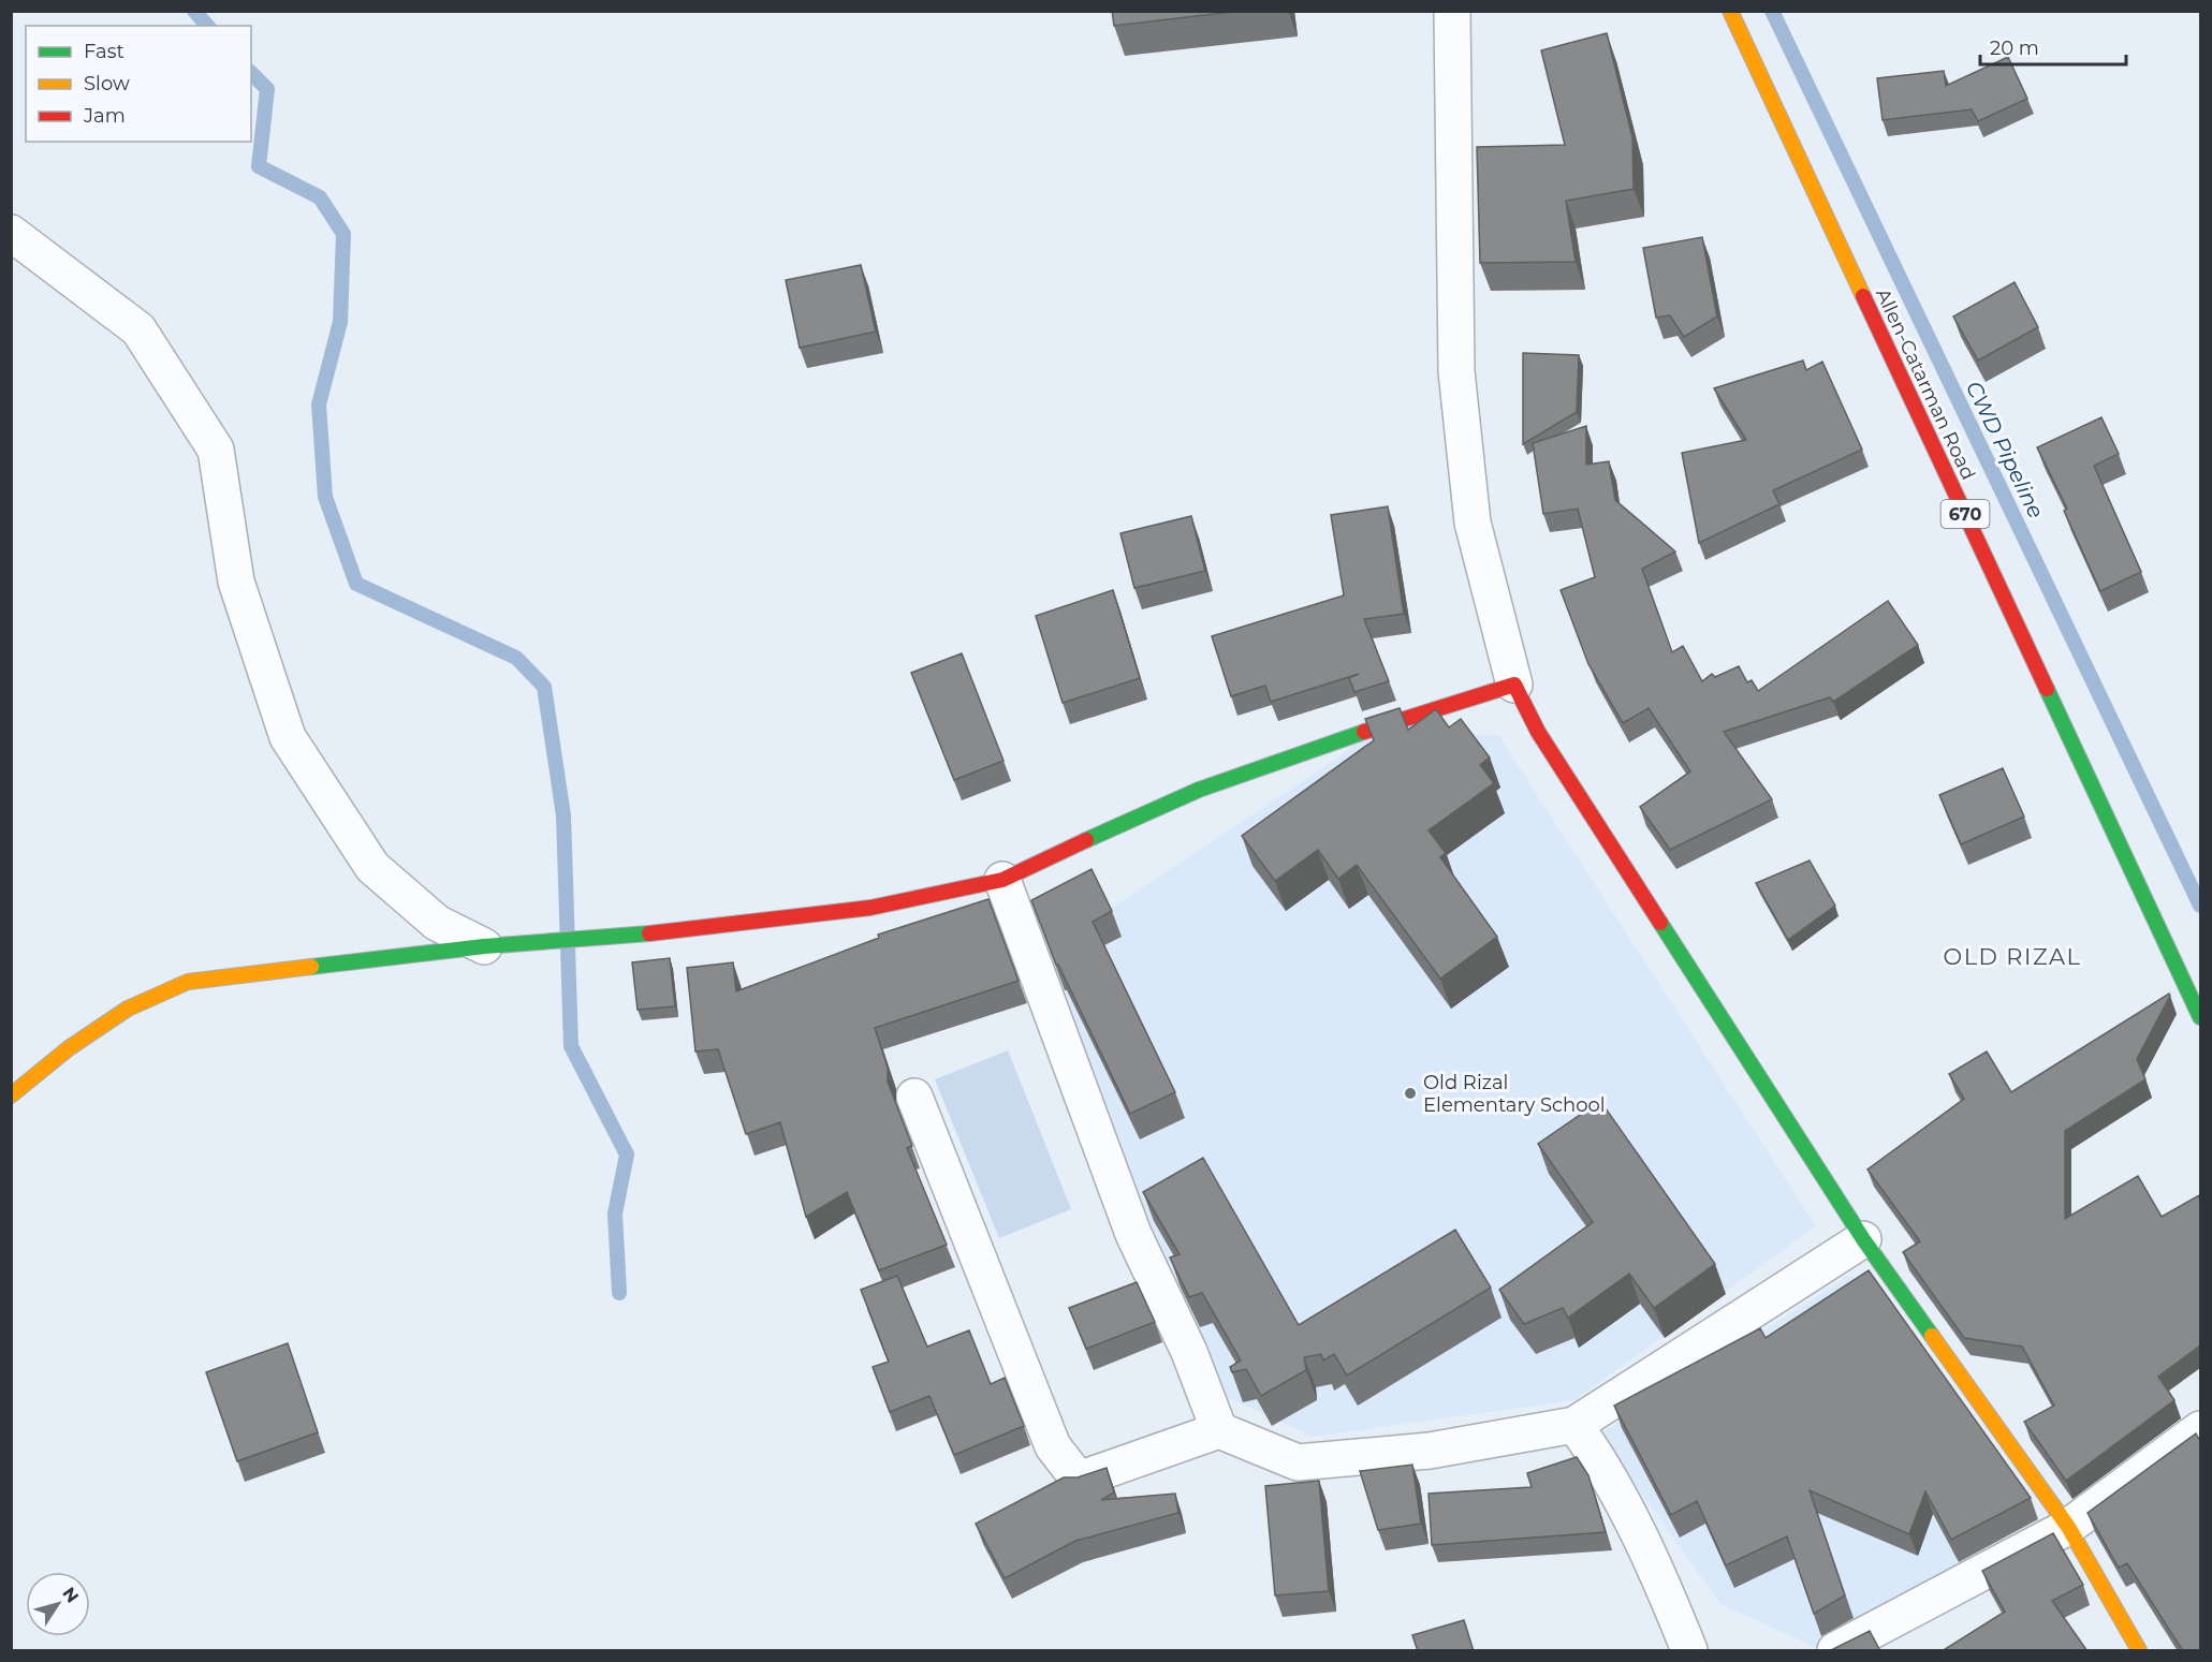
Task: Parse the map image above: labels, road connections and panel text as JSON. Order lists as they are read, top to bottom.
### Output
{
  "streets": {
    "street": ["Allen-Catarman Road", "670"]
  },
  "districts": ["OLD RIZAL"],
  "water": ["CWD Pipeline"],
  "places": ["Old Rizal Elementary School"],
  "legend": ["Fast", "Slow", "Jam"],
  "scale_bar": "20 m",
  "north": "top right"
}
